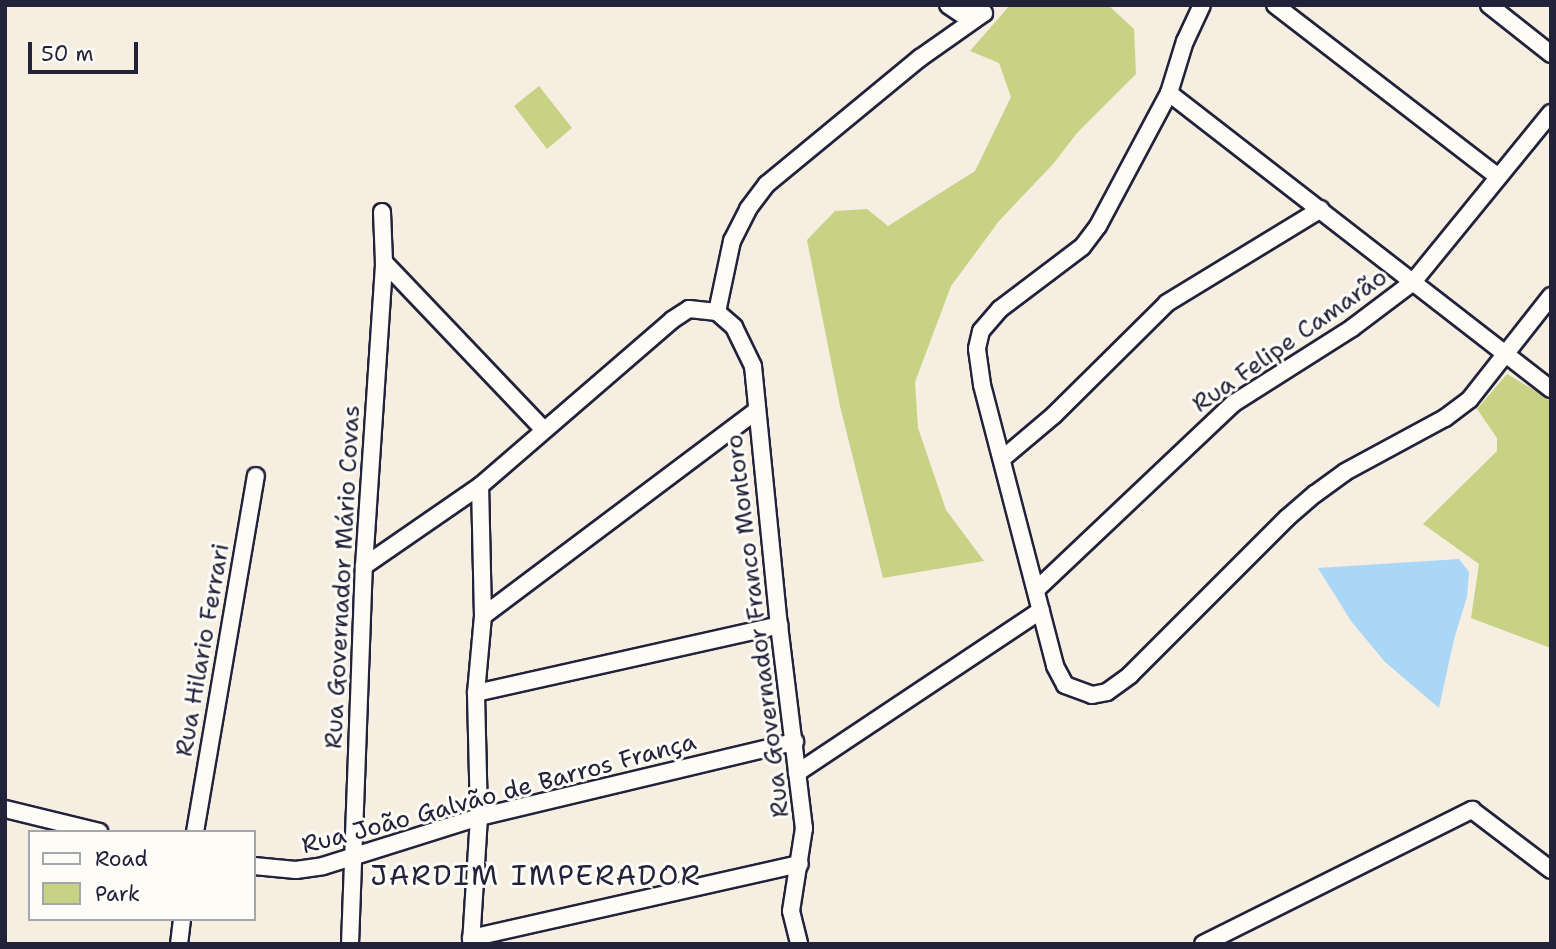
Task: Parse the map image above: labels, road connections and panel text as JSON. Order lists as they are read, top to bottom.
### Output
{
  "streets": {
    "street": [
      "Rua Felipe Camarão",
      "Rua Governador Mário Covas",
      "Rua Governador Franco Montoro",
      "Rua Hilario Ferrari",
      "Rua João Galvão de Barros França"
    ]
  },
  "crossings": [
    ["Rua Governador Mário Covas", "Rua João Galvão de Barros França"],
    ["Rua Governador Franco Montoro", "Rua João Galvão de Barros França"]
  ],
  "districts": ["JARDIM IMPERADOR"],
  "legend": ["Road", "Park"],
  "scale_bar": "50 m"
}
